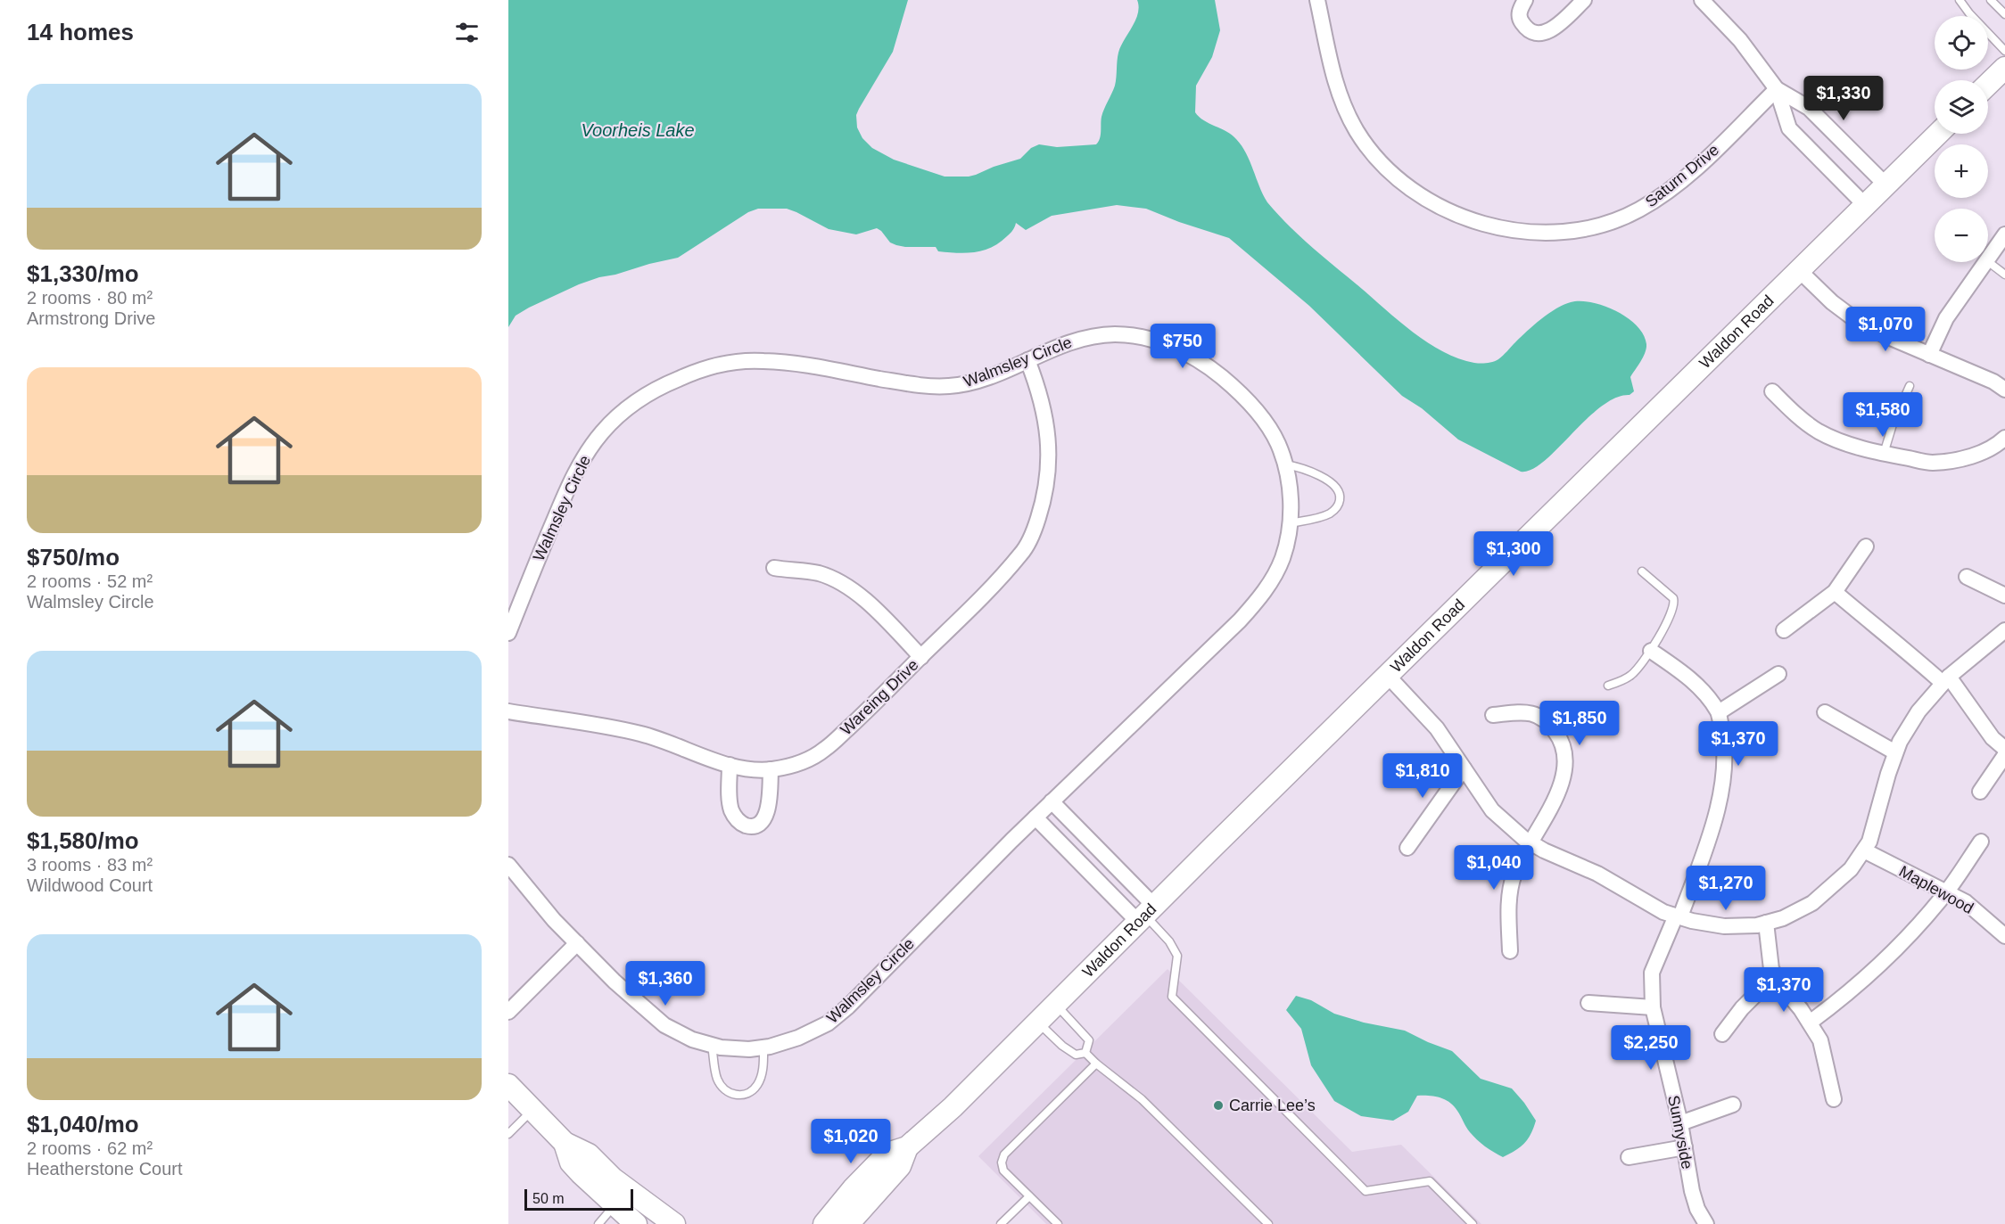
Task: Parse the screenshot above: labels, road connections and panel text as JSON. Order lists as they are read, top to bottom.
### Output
{
  "streets": {
    "street": [
      "Saturn Drive",
      "Waldon Road",
      "Walmsley Circle",
      "Wareing Drive",
      "Maplewood",
      "Sunnyside"
    ]
  },
  "crossings": [
    ["Walmsley Circle", "Wareing Drive"]
  ],
  "water": ["Voorheis Lake"],
  "places": ["Carrie Lee’s"],
  "scale_bar": "50 m",
  "page": {
    "heading": "14 homes",
    "map_buttons": ["+", "−"],
    "list": [
      {
        "name": "$1,330/mo",
        "note": "2 rooms · 80 m² · Armstrong Drive"
      },
      {
        "name": "$750/mo",
        "note": "2 rooms · 52 m² · Walmsley Circle"
      },
      {
        "name": "$1,580/mo",
        "note": "3 rooms · 83 m² · Wildwood Court"
      },
      {
        "name": "$1,040/mo",
        "note": "2 rooms · 62 m² · Heatherstone Court"
      }
    ],
    "price": [
      "$1,330",
      "$1,070",
      "$750",
      "$1,580",
      "$1,300",
      "$1,850",
      "$1,370",
      "$1,810",
      "$1,040",
      "$1,270",
      "$1,360",
      "$1,370",
      "$2,250",
      "$1,020"
    ],
    "scale": "50 m"
  }
}
